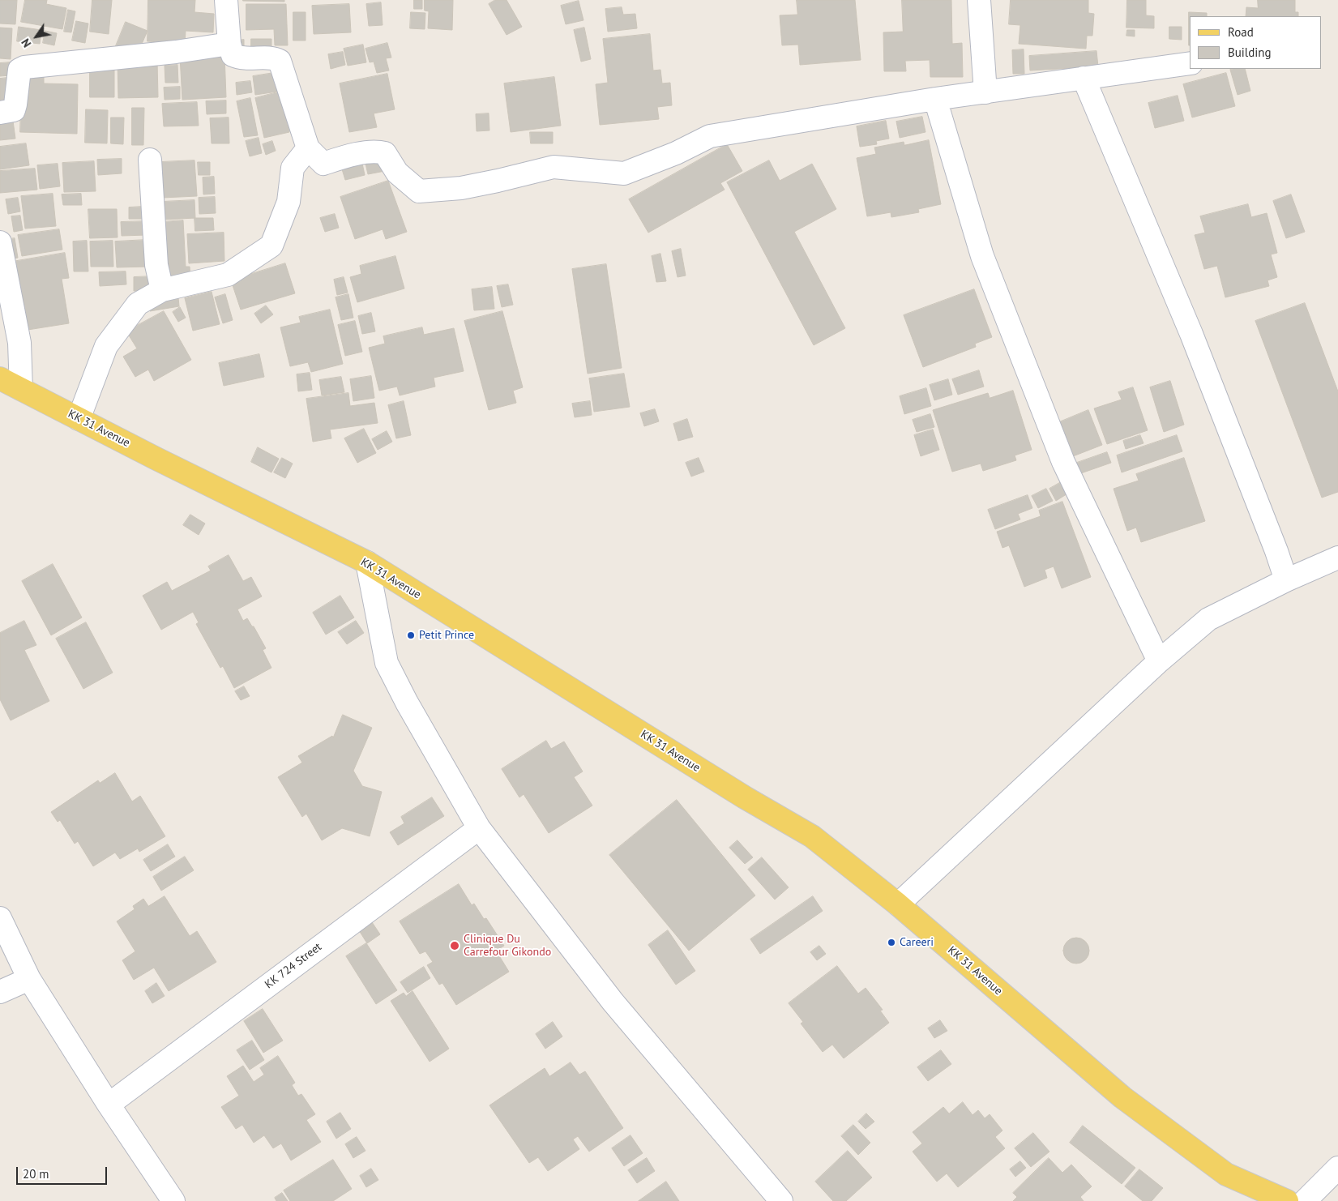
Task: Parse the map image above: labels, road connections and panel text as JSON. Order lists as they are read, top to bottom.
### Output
{
  "streets": {
    "main road": ["KK 31 Avenue"],
    "street": ["KK 724 Street"]
  },
  "places": ["Petit Prince", "Careeri", "Clinique Du Carrefour Gikondo"],
  "legend": ["Road", "Building"],
  "scale_bar": "20 m",
  "north": "bottom left"
}
